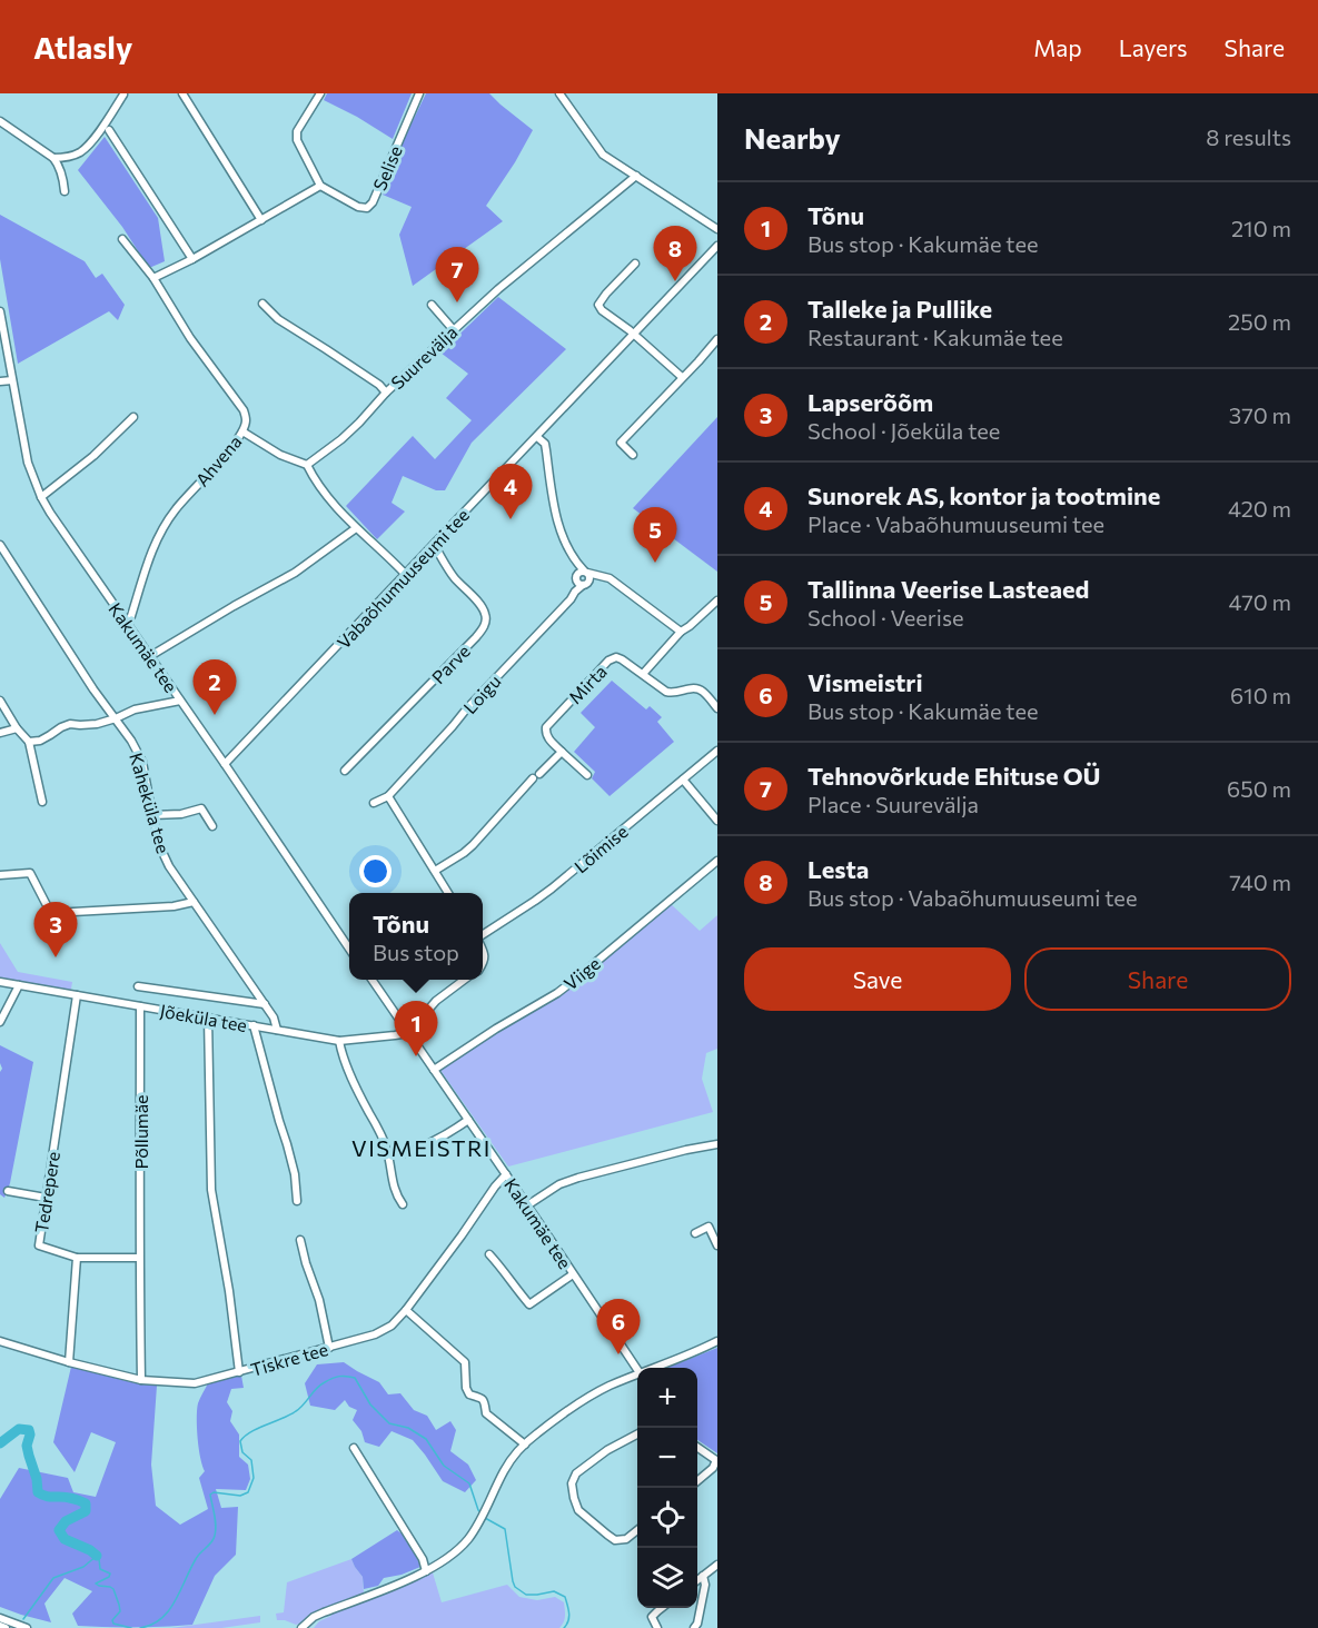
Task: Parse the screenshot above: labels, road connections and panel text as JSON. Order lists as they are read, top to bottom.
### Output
{
  "streets": {
    "street": [
      "Selise",
      "Suurevälja",
      "Ahvena",
      "Vabaõhumuuseumi tee",
      "Kakumäe tee",
      "Parve",
      "Mirta",
      "Loigu",
      "Kaheküla tee",
      "Lõimise",
      "Viige",
      "Jõeküla tee",
      "Põllumäe",
      "Tedrepere",
      "Tiskre tee"
    ]
  },
  "crossings": [
    ["Ahvena", "Kakumäe tee"],
    ["Vabaõhumuuseumi tee", "Kakumäe tee"],
    ["Vabaõhumuuseumi tee", "Parve"],
    ["Vabaõhumuuseumi tee", "Loigu"],
    ["Kakumäe tee", "Viige"],
    ["Kakumäe tee", "Jõeküla tee"],
    ["Kakumäe tee", "Tiskre tee"],
    ["Kaheküla tee", "Jõeküla tee"],
    ["Jõeküla tee", "Põllumäe"],
    ["Jõeküla tee", "Tedrepere"],
    ["Põllumäe", "Tiskre tee"]
  ],
  "districts": ["VISMEISTRI"],
  "page": {
    "header": "Atlasly",
    "nav": ["Map", "Layers", "Share"],
    "heading": ["Nearby", "8 results"],
    "list": [
      {
        "mark": "1",
        "name": "Tõnu",
        "note": "Bus stop · Kakumäe tee",
        "value": "210 m"
      },
      {
        "mark": "2",
        "name": "Talleke ja Pullike",
        "note": "Restaurant · Kakumäe tee",
        "value": "250 m"
      },
      {
        "mark": "3",
        "name": "Lapserõõm",
        "note": "School · Jõeküla tee",
        "value": "370 m"
      },
      {
        "mark": "4",
        "name": "Sunorek AS, kontor ja tootmine",
        "note": "Place · Vabaõhumuuseumi tee",
        "value": "420 m"
      },
      {
        "mark": "5",
        "name": "Tallinna Veerise Lasteaed",
        "note": "School · Veerise",
        "value": "470 m"
      },
      {
        "mark": "6",
        "name": "Vismeistri",
        "note": "Bus stop · Kakumäe tee",
        "value": "610 m"
      },
      {
        "mark": "7",
        "name": "Tehnovõrkude Ehituse OÜ",
        "note": "Place · Suurevälja",
        "value": "650 m"
      },
      {
        "mark": "8",
        "name": "Lesta",
        "note": "Bus stop · Vabaõhumuuseumi tee",
        "value": "740 m"
      }
    ],
    "pins": [
      "8",
      "7",
      "4",
      "5",
      "2",
      "3",
      "1",
      "6"
    ],
    "popup": ["Tõnu", "Bus stop"],
    "buttons": ["Save", "Share"],
    "map_buttons": ["+", "−"]
  }
}
